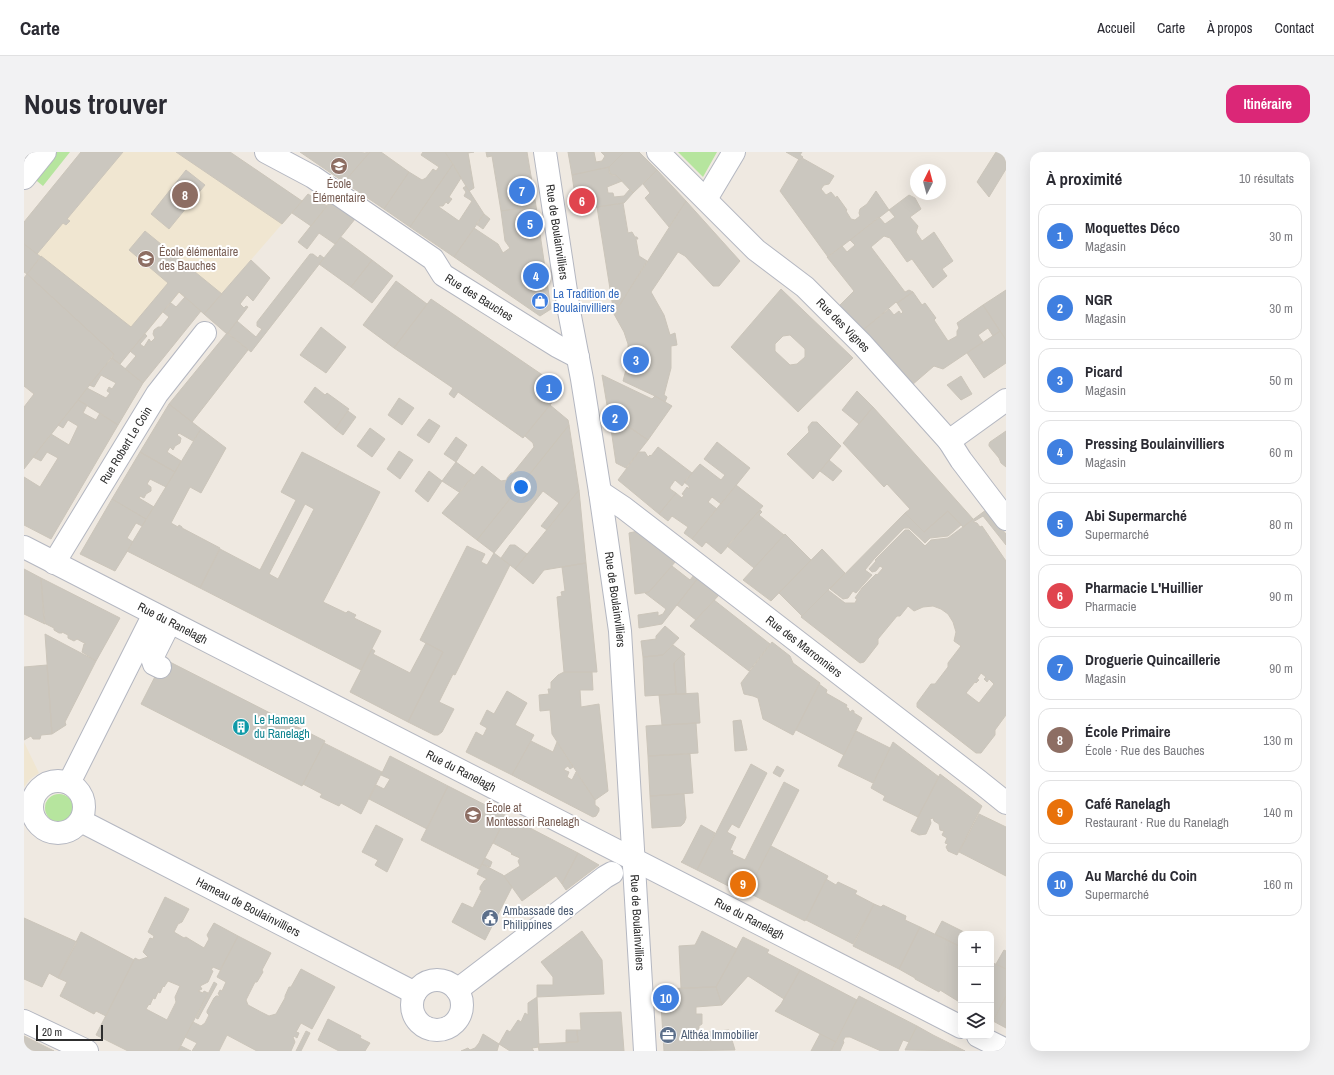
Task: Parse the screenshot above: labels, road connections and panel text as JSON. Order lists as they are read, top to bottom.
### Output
{
  "streets": {
    "street": [
      "Rue de Boulainvilliers",
      "Rue des Bauches",
      "Rue des Vignes",
      "Rue Robert Le Coin",
      "Rue du Ranelagh",
      "Rue des Marronniers",
      "Hameau de Boulainvilliers"
    ]
  },
  "crossings": [
    ["Rue de Boulainvilliers", "Rue des Bauches"],
    ["Rue de Boulainvilliers", "Rue du Ranelagh"],
    ["Rue de Boulainvilliers", "Rue des Marronniers"],
    ["Rue Robert Le Coin", "Rue du Ranelagh"]
  ],
  "places": {
    "school or university": ["École Élémentaire", "École élémentaire des Bauches", "École at Montessori Ranelagh"],
    "shop": ["La Tradition de Boulainvilliers"],
    "building": ["Le Hameau du Ranelagh"],
    "public building": ["Ambassade des Philippines"],
    "office": ["Althéa Immobilier"]
  },
  "scale_bar": "20 m",
  "north": "top",
  "page": {
    "header": "Carte",
    "nav": [
      "Accueil",
      "Carte",
      "À propos",
      "Contact"
    ],
    "title": "Nous trouver",
    "buttons": "Itinéraire",
    "heading": ["À proximité", "10 résultats"],
    "pins": [
      "7",
      "8",
      "6",
      "5",
      "4",
      "3",
      "1",
      "2",
      "9",
      "10"
    ],
    "list": [
      {
        "mark": "1",
        "name": "Moquettes Déco",
        "note": "Magasin",
        "value": "30 m"
      },
      {
        "mark": "2",
        "name": "NGR",
        "note": "Magasin",
        "value": "30 m"
      },
      {
        "mark": "3",
        "name": "Picard",
        "note": "Magasin",
        "value": "50 m"
      },
      {
        "mark": "4",
        "name": "Pressing Boulainvilliers",
        "note": "Magasin",
        "value": "60 m"
      },
      {
        "mark": "5",
        "name": "Abi Supermarché",
        "note": "Supermarché",
        "value": "80 m"
      },
      {
        "mark": "6",
        "name": "Pharmacie L'Huillier",
        "note": "Pharmacie",
        "value": "90 m"
      },
      {
        "mark": "7",
        "name": "Droguerie Quincaillerie",
        "note": "Magasin",
        "value": "90 m"
      },
      {
        "mark": "8",
        "name": "École Primaire",
        "note": "École · Rue des Bauches",
        "value": "130 m"
      },
      {
        "mark": "9",
        "name": "Café Ranelagh",
        "note": "Restaurant · Rue du Ranelagh",
        "value": "140 m"
      },
      {
        "mark": "10",
        "name": "Au Marché du Coin",
        "note": "Supermarché",
        "value": "160 m"
      }
    ],
    "map_buttons": ["+", "−"],
    "scale": "20 m"
  }
}
